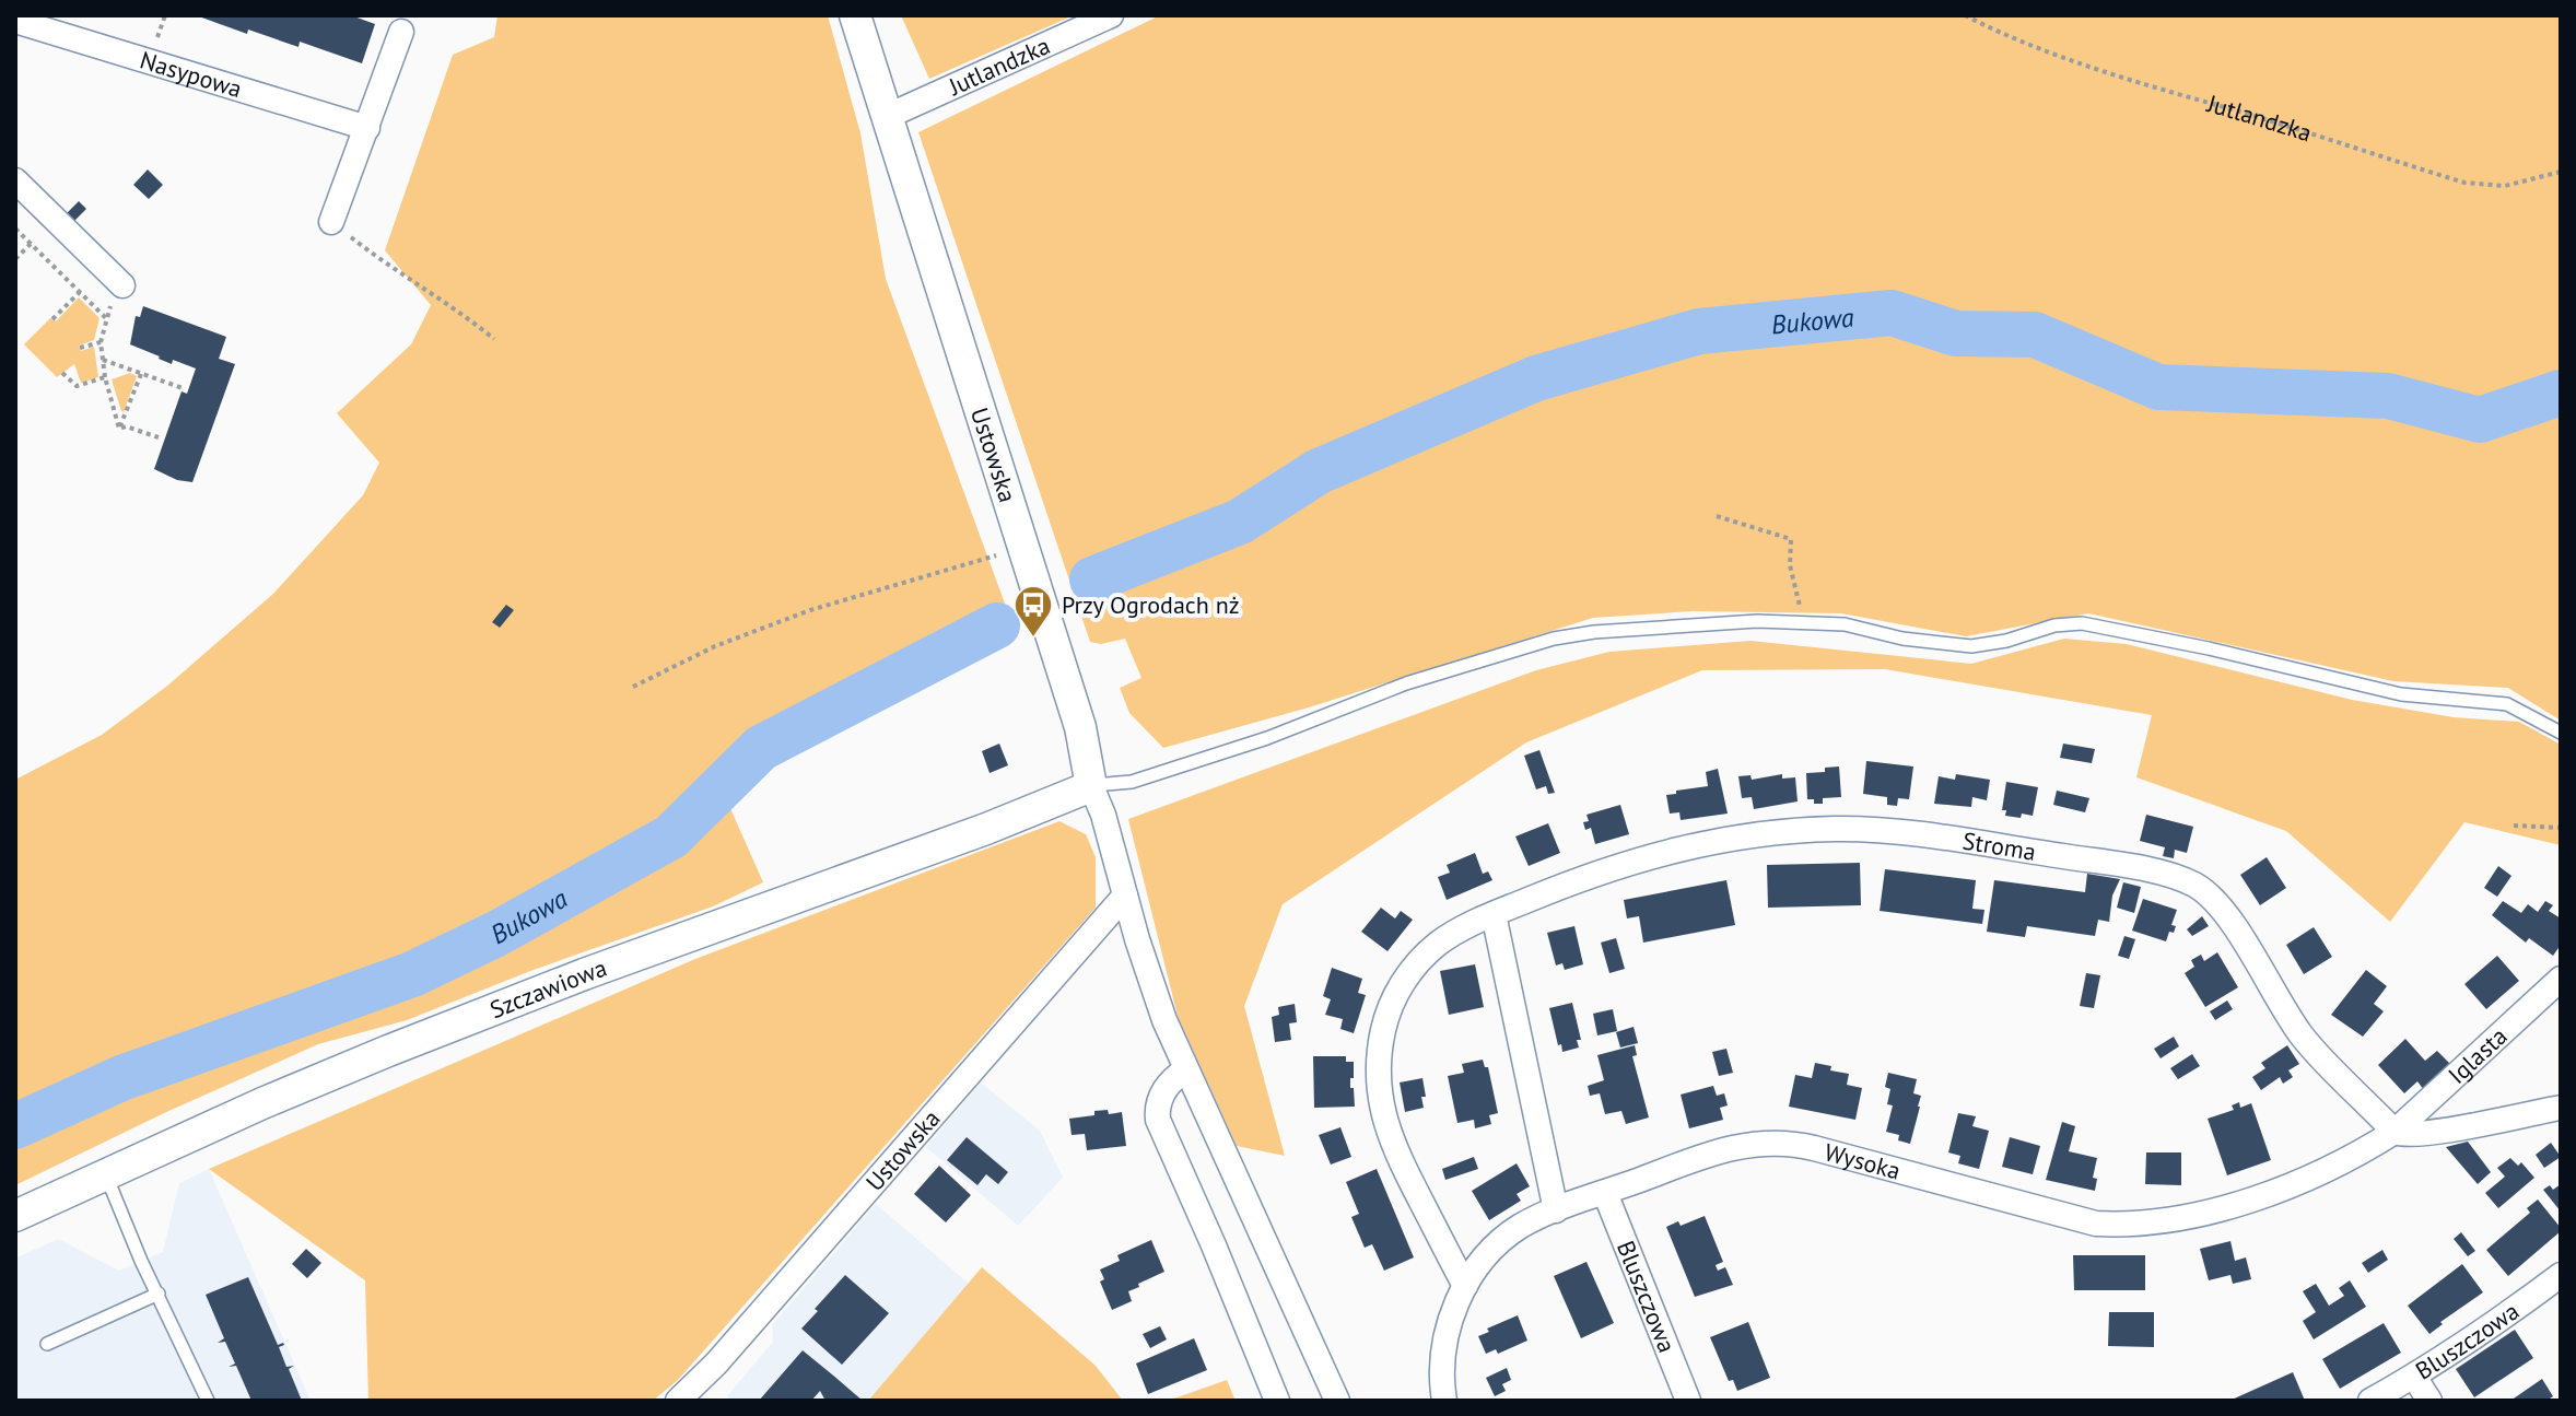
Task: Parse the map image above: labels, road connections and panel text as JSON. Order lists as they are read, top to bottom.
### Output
{
  "streets": {
    "street": [
      "Jutlandzka",
      "Nasypowa",
      "Ustowska",
      "Stroma",
      "Szczawiowa",
      "Iglasta",
      "Wysoka",
      "Bluszczowa"
    ]
  },
  "crossings": [
    ["Jutlandzka", "Ustowska"],
    ["Ustowska", "Szczawiowa"],
    ["Stroma", "Iglasta"],
    ["Stroma", "Wysoka"],
    ["Iglasta", "Wysoka"],
    ["Wysoka", "Bluszczowa"]
  ],
  "water": ["Bukowa"],
  "places": {
    "bus stop": ["Przy Ogrodach nż"]
  }
}
